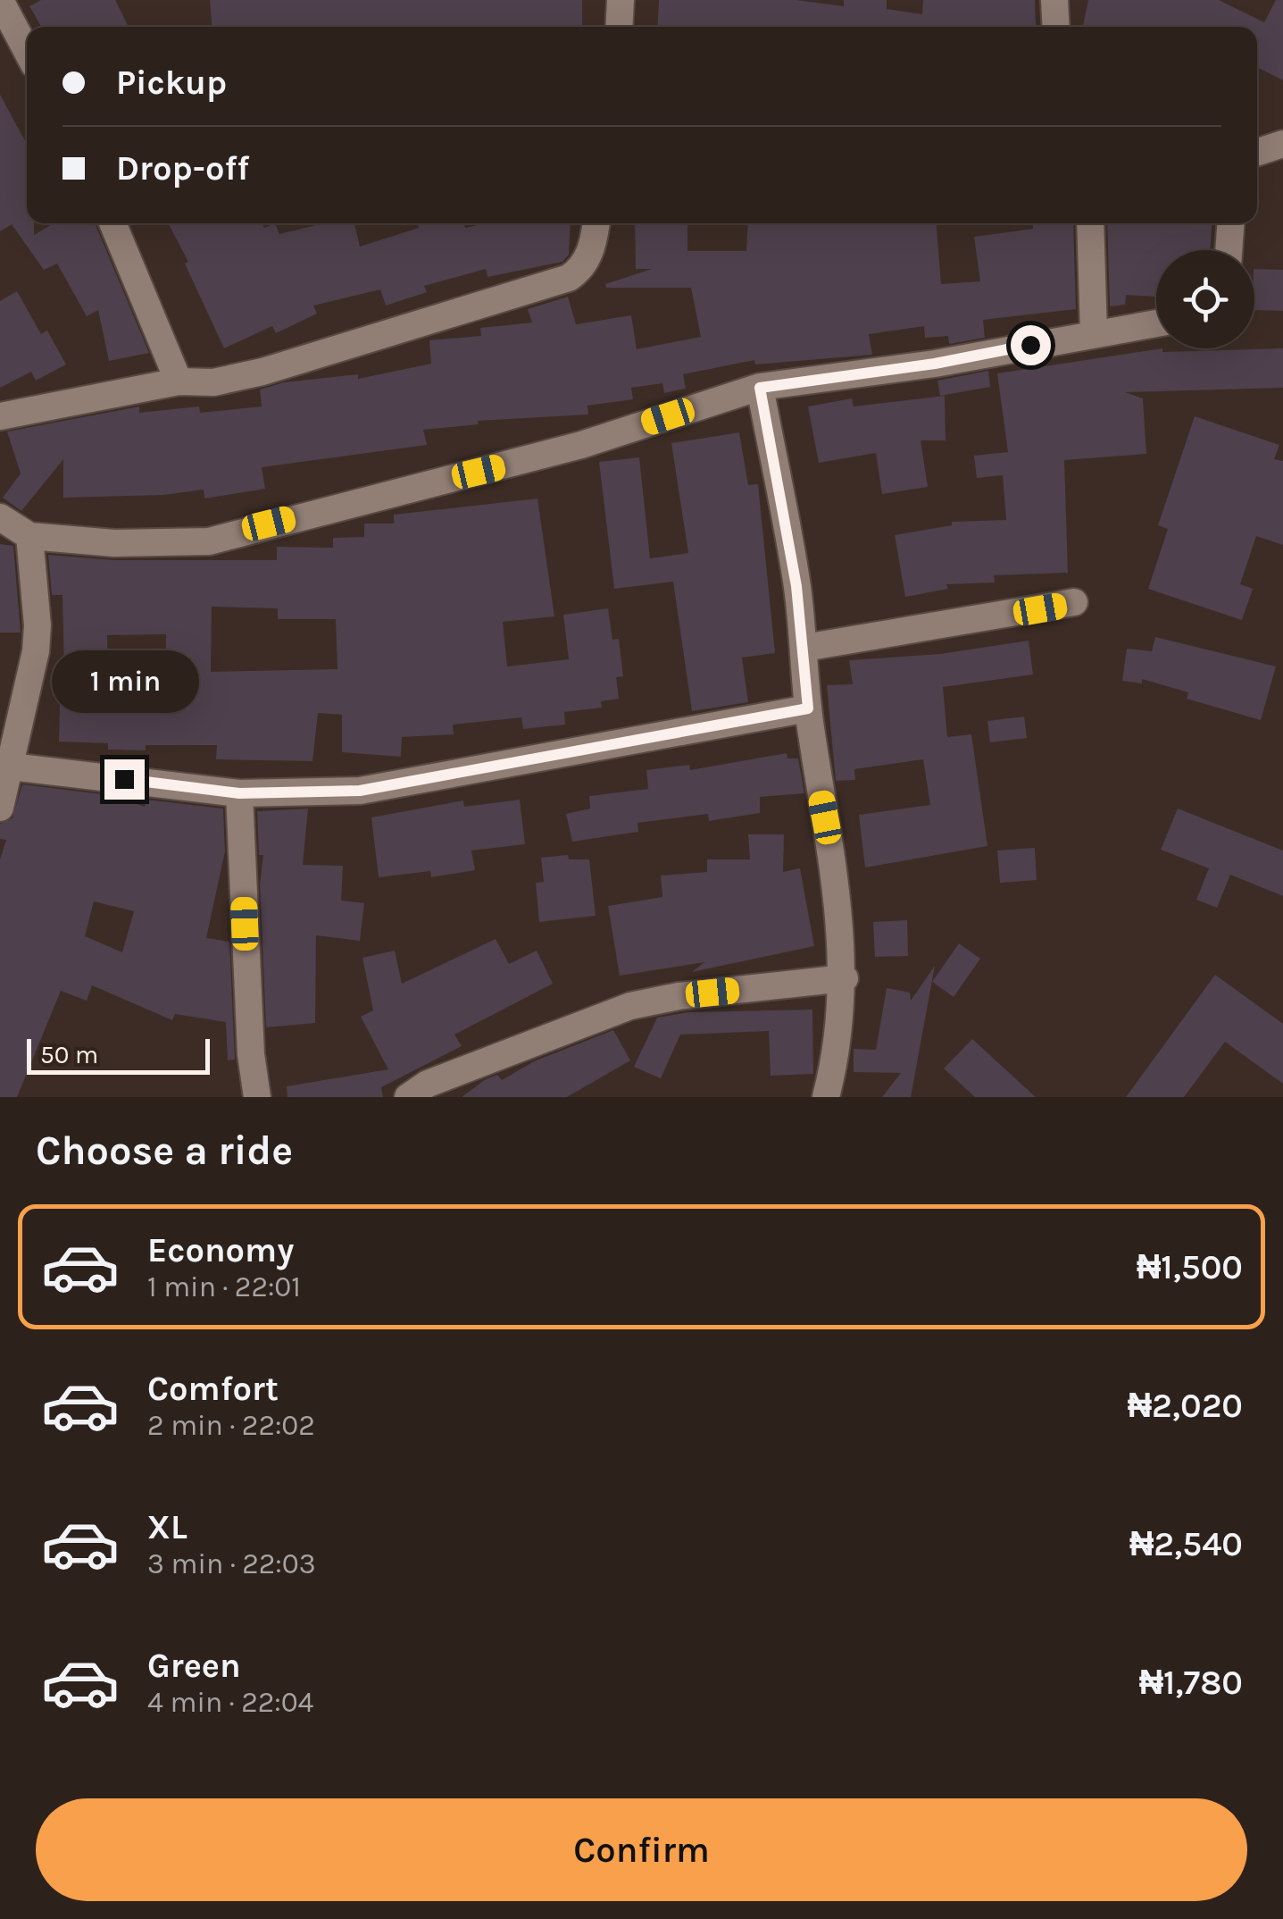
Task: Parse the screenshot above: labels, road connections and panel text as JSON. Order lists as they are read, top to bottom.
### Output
{
  "scale_bar": "50 m",
  "page": {
    "banner": ["Pickup", "Drop-off"],
    "bubble": "1 min",
    "scale": "50 m",
    "heading": "Choose a ride",
    "list": [
      {
        "name": "Economy",
        "note": "1 min · 22:01",
        "value": "₦1,500"
      },
      {
        "name": "Comfort",
        "note": "2 min · 22:02",
        "value": "₦2,020"
      },
      {
        "name": "XL",
        "note": "3 min · 22:03",
        "value": "₦2,540"
      },
      {
        "name": "Green",
        "note": "4 min · 22:04",
        "value": "₦1,780"
      }
    ],
    "buttons": "Confirm"
  }
}
